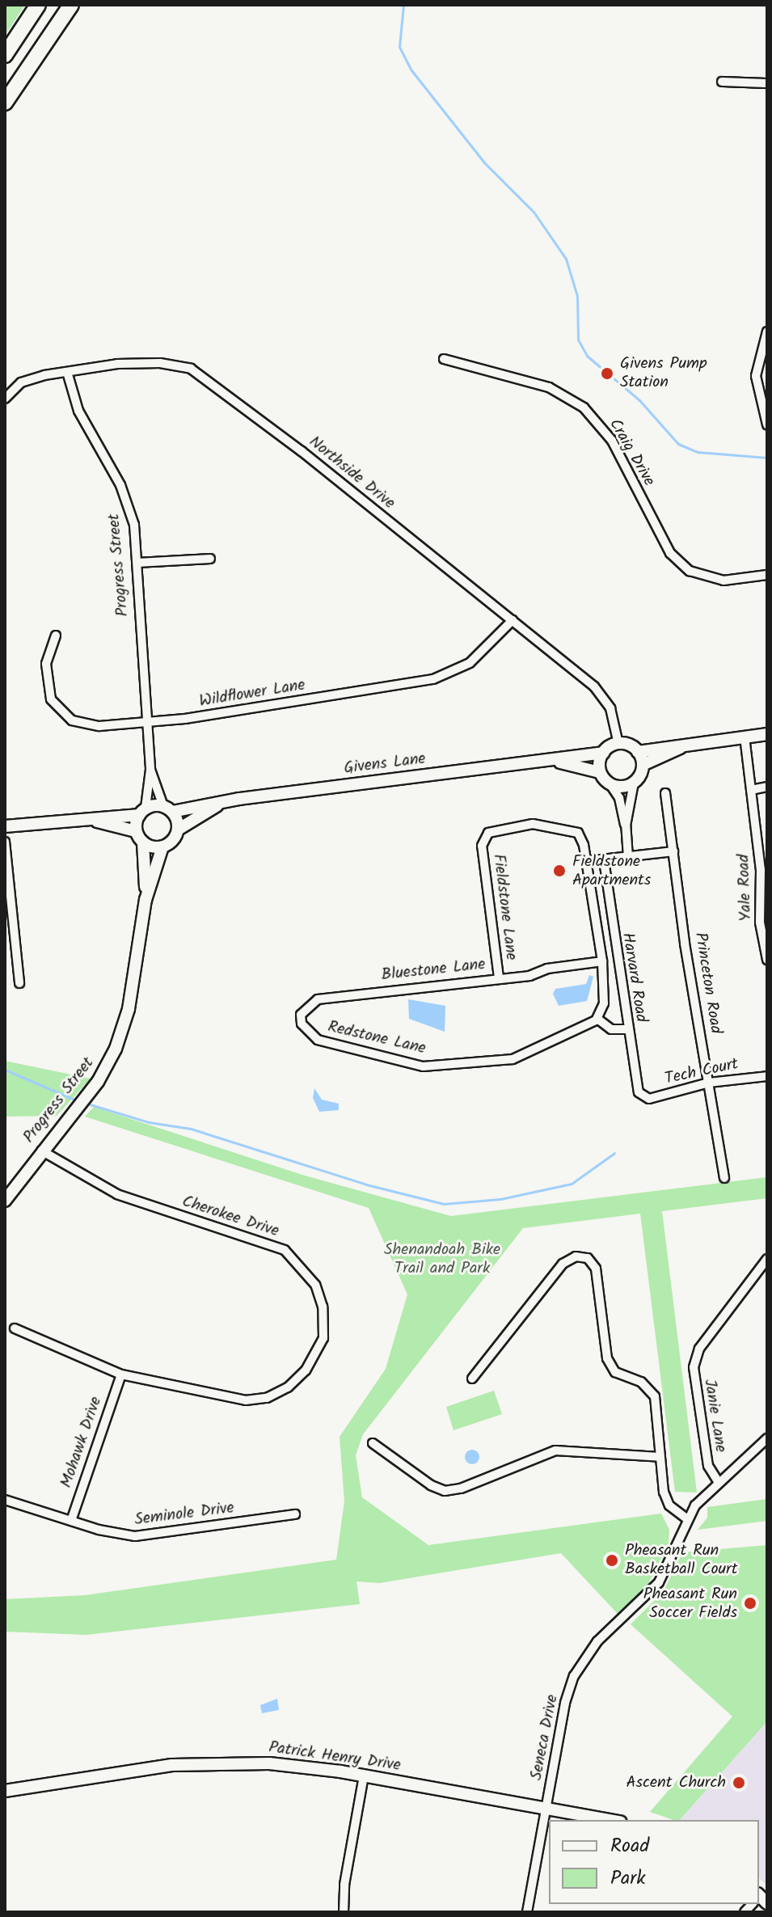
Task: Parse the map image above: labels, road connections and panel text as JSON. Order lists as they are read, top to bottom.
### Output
{
  "streets": {
    "street": [
      "Craig Drive",
      "Northside Drive",
      "Progress Street",
      "Wildflower Lane",
      "Givens Lane",
      "Yale Road",
      "Fieldstone Lane",
      "Bluestone Lane",
      "Harvard Road",
      "Princeton Road",
      "Redstone Lane",
      "Tech Court",
      "Cherokee Drive",
      "Janie Lane",
      "Mohawk Drive",
      "Seminole Drive",
      "Seneca Drive",
      "Patrick Henry Drive"
    ]
  },
  "crossings": [
    ["Northside Drive", "Progress Street"],
    ["Northside Drive", "Wildflower Lane"],
    ["Northside Drive", "Givens Lane"],
    ["Progress Street", "Wildflower Lane"],
    ["Progress Street", "Givens Lane"],
    ["Progress Street", "Cherokee Drive"],
    ["Fieldstone Lane", "Bluestone Lane"],
    ["Bluestone Lane", "Redstone Lane"],
    ["Harvard Road", "Tech Court"],
    ["Princeton Road", "Tech Court"],
    ["Cherokee Drive", "Mohawk Drive"],
    ["Janie Lane", "Seneca Drive"],
    ["Mohawk Drive", "Seminole Drive"],
    ["Seneca Drive", "Patrick Henry Drive"]
  ],
  "parks": ["Shenandoah Bike Trail and Park"],
  "places": [
    "Givens Pump Station",
    "Fieldstone Apartments",
    "Pheasant Run Basketball Court",
    "Pheasant Run Soccer Fields",
    "Ascent Church"
  ],
  "legend": ["Road", "Park"]
}
